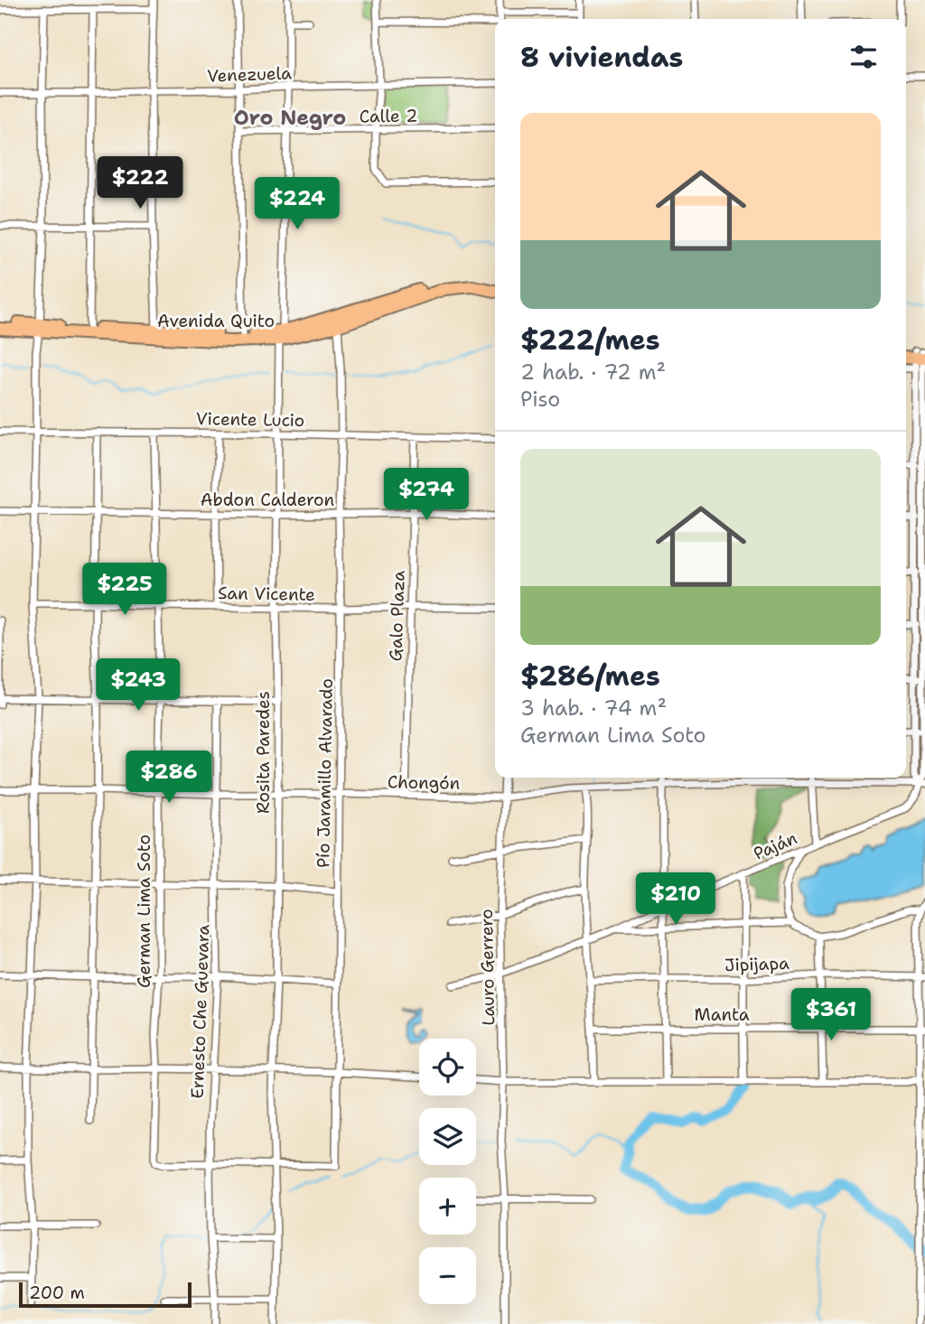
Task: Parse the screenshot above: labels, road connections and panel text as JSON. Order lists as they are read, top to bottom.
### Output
{
  "streets": {
    "highway": ["Avenida Quito"],
    "street": [
      "Venezuela",
      "Calle 2",
      "Vicente Lucio",
      "Abdon Calderon",
      "San Vicente",
      "Galo Plaza",
      "Rosita Paredes",
      "Pío Jaramillo Alvarado",
      "Chongón",
      "Paján",
      "German Lima Soto",
      "Jipijapa",
      "Lauro Gerrero",
      "Ernesto Che Guevara",
      "Manta"
    ]
  },
  "crossings": [
    ["Venezuela", "Rosita Paredes"],
    ["Calle 2", "Rosita Paredes"],
    ["Avenida Quito", "Rosita Paredes"],
    ["Avenida Quito", "Pío Jaramillo Alvarado"],
    ["Vicente Lucio", "Galo Plaza"],
    ["Vicente Lucio", "Rosita Paredes"],
    ["Vicente Lucio", "Pío Jaramillo Alvarado"],
    ["Vicente Lucio", "German Lima Soto"],
    ["Abdon Calderon", "Galo Plaza"],
    ["Abdon Calderon", "Rosita Paredes"],
    ["Abdon Calderon", "Pío Jaramillo Alvarado"],
    ["Abdon Calderon", "German Lima Soto"],
    ["San Vicente", "Galo Plaza"],
    ["San Vicente", "Rosita Paredes"],
    ["San Vicente", "Pío Jaramillo Alvarado"],
    ["San Vicente", "German Lima Soto"],
    ["Galo Plaza", "Chongón"],
    ["Rosita Paredes", "Pío Jaramillo Alvarado"],
    ["Rosita Paredes", "Chongón"],
    ["Pío Jaramillo Alvarado", "Chongón"],
    ["Chongón", "Paján"],
    ["Chongón", "German Lima Soto"],
    ["Chongón", "Lauro Gerrero"],
    ["Chongón", "Ernesto Che Guevara"],
    ["Paján", "Lauro Gerrero"],
    ["German Lima Soto", "Ernesto Che Guevara"]
  ],
  "districts": ["Oro Negro"],
  "scale_bar": "200 m",
  "page": {
    "heading": "8 viviendas",
    "list": [
      {
        "name": "$222/mes",
        "note": "2 hab. · 72 m² · Piso"
      },
      {
        "name": "$286/mes",
        "note": "3 hab. · 74 m² · German Lima Soto"
      }
    ],
    "price": [
      "$222",
      "$224",
      "$274",
      "$225",
      "$243",
      "$286",
      "$210",
      "$361"
    ],
    "map_buttons": ["+", "−"],
    "scale": "200 m"
  }
}
